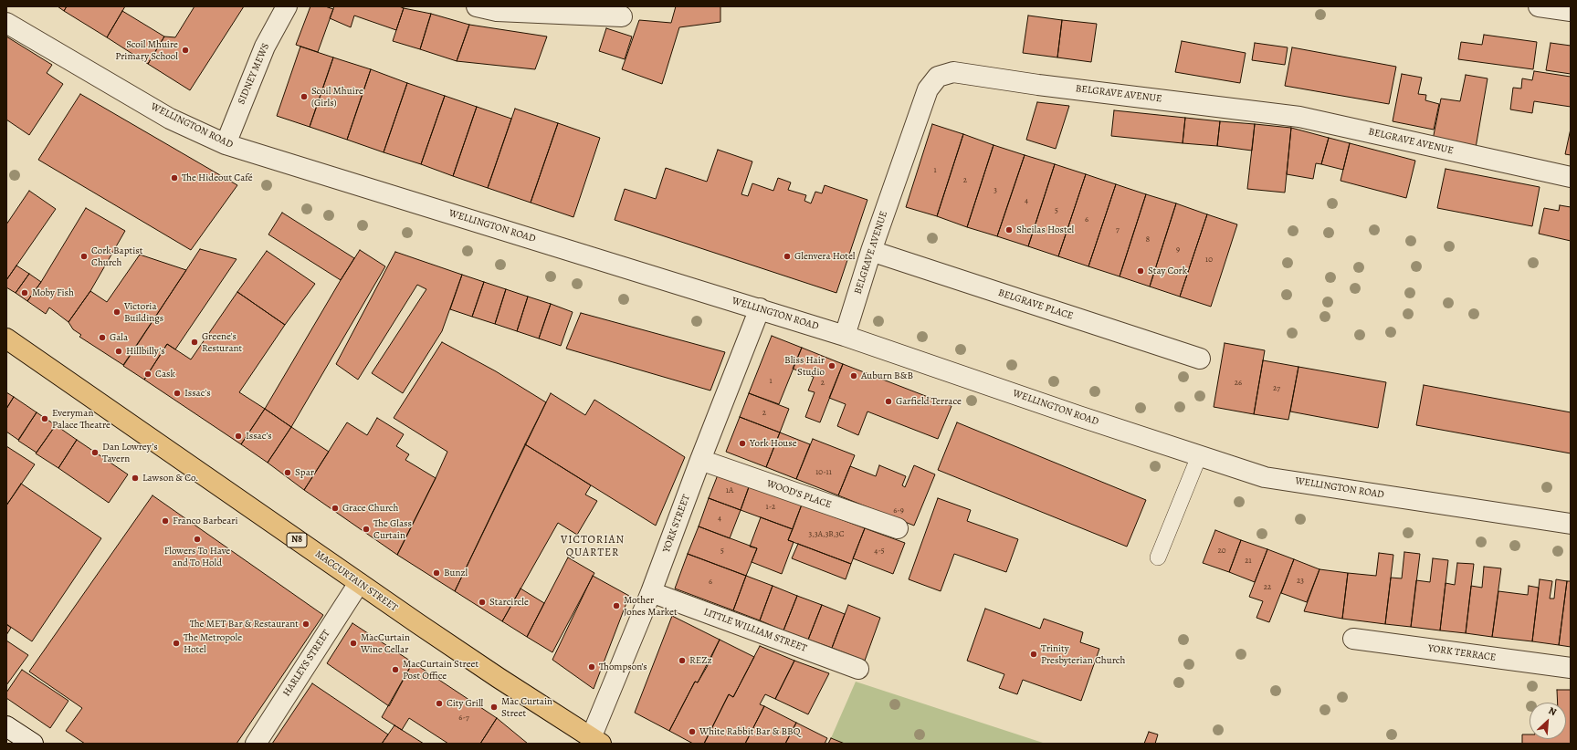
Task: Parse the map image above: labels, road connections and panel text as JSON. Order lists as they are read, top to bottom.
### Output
{
  "streets": {
    "highway": ["N8", "MACCURTAIN STREET"],
    "street": [
      "SIDNEY MEWS",
      "BELGRAVE AVENUE",
      "WELLINGTON ROAD",
      "BELGRAVE PLACE",
      "WOOD'S PLACE",
      "YORK STREET",
      "LITTLE WILLIAM STREET",
      "YORK TERRACE",
      "HARLEYS STREET"
    ]
  },
  "crossings": [
    ["SIDNEY MEWS", "WELLINGTON ROAD"],
    ["BELGRAVE AVENUE", "WELLINGTON ROAD"],
    ["BELGRAVE AVENUE", "BELGRAVE PLACE"],
    ["WELLINGTON ROAD", "YORK STREET"],
    ["WOOD'S PLACE", "YORK STREET"],
    ["YORK STREET", "MACCURTAIN STREET"],
    ["YORK STREET", "LITTLE WILLIAM STREET"],
    ["MACCURTAIN STREET", "HARLEYS STREET"]
  ],
  "districts": ["VICTORIAN QUARTER"],
  "places": [
    "Scoil Mhuire Primary School",
    "Scoil Mhuire (Girls)",
    "The Hideout Café",
    "Sheilas Hostel",
    "Cork Baptist Church",
    "Glenvera Hotel",
    "Stay Cork",
    "Moby Fish",
    "Victoria Buildings",
    "Gala",
    "Greene's Resturant",
    "Hillbilly's",
    "Bliss Hair Studio",
    "Cask",
    "Auburn B&B",
    "Issac's",
    "Garfield Terrace",
    "Everyman Palace Theatre",
    "Issac’s",
    "York House",
    "Dan Lowrey’s Tavern",
    "Spar",
    "Lawson & Co.",
    "Grace Church",
    "Franco Barbeari",
    "The Glass Curtain",
    "Flowers To Have and To Hold",
    "Bunzl",
    "Starcircle",
    "Mother Jones Market",
    "The MET Bar & Restaurant",
    "The Metropole Hotel",
    "MacCurtain Wine Cellar",
    "Trinity Presbyterian Church",
    "REZz",
    "Thompson’s",
    "MacCurtain Street Post Office",
    "City Grill",
    "Mac Curtain Street",
    "White Rabbit Bar & BBQ"
  ],
  "house_numbers": [
    "1",
    "2",
    "3",
    "4",
    "5",
    "6",
    "7",
    "8",
    "9",
    "10",
    "1",
    "2",
    "26",
    "27",
    "2",
    "10-11",
    "1A",
    "1-2",
    "6-9",
    "4",
    "3,3A,3B,3C",
    "5",
    "4-5",
    "20",
    "21",
    "23",
    "6",
    "22",
    "6-7"
  ],
  "north": "top right"
}
